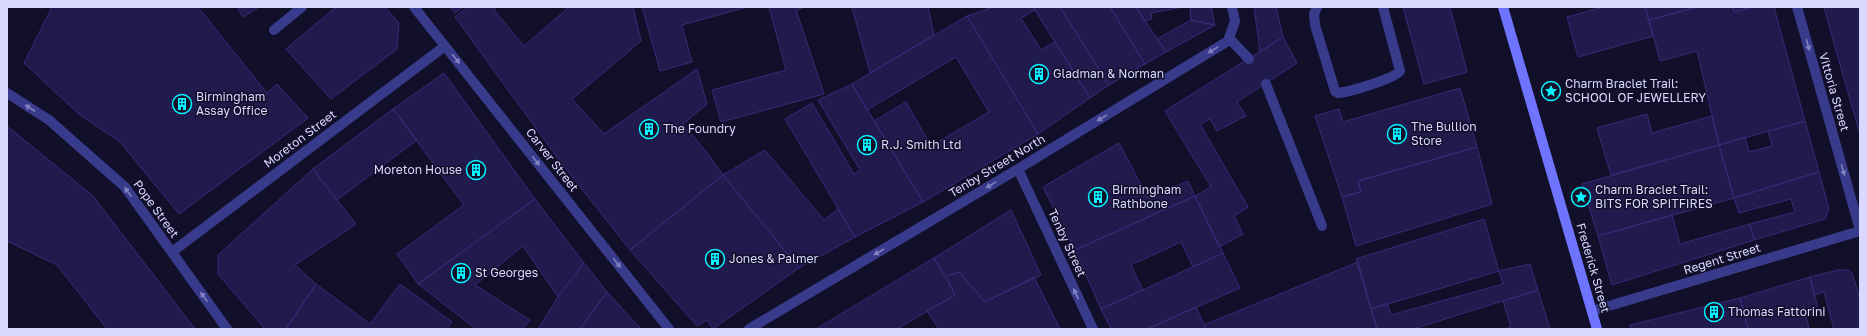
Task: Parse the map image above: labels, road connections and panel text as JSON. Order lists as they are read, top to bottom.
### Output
{
  "streets": {
    "street": [
      "Vittoria Street",
      "Moreton Street",
      "Carver Street",
      "Tenby Street North",
      "Pope Street",
      "Tenby Street",
      "Regent Street",
      "Frederick Street"
    ]
  },
  "crossings": [
    ["Vittoria Street", "Regent Street"],
    ["Moreton Street", "Carver Street"],
    ["Moreton Street", "Pope Street"],
    ["Tenby Street North", "Tenby Street"],
    ["Regent Street", "Frederick Street"]
  ],
  "one_way": [
    "Vittoria Street",
    "Carver Street",
    "Tenby Street North",
    "Pope Street",
    "Tenby Street"
  ],
  "places": {
    "building": [
      "Gladman & Norman",
      "Birmingham Assay Office",
      "The Foundry",
      "The Bullion Store",
      "R.J. Smith Ltd",
      "Moreton House",
      "Birmingham Rathbone",
      "Jones & Palmer",
      "St Georges",
      "Thomas Fattorini"
    ],
    "place": ["Charm Braclet Trail: SCHOOL OF JEWELLERY", "Charm Braclet Trail: BITS FOR SPITFIRES"]
  }
}
